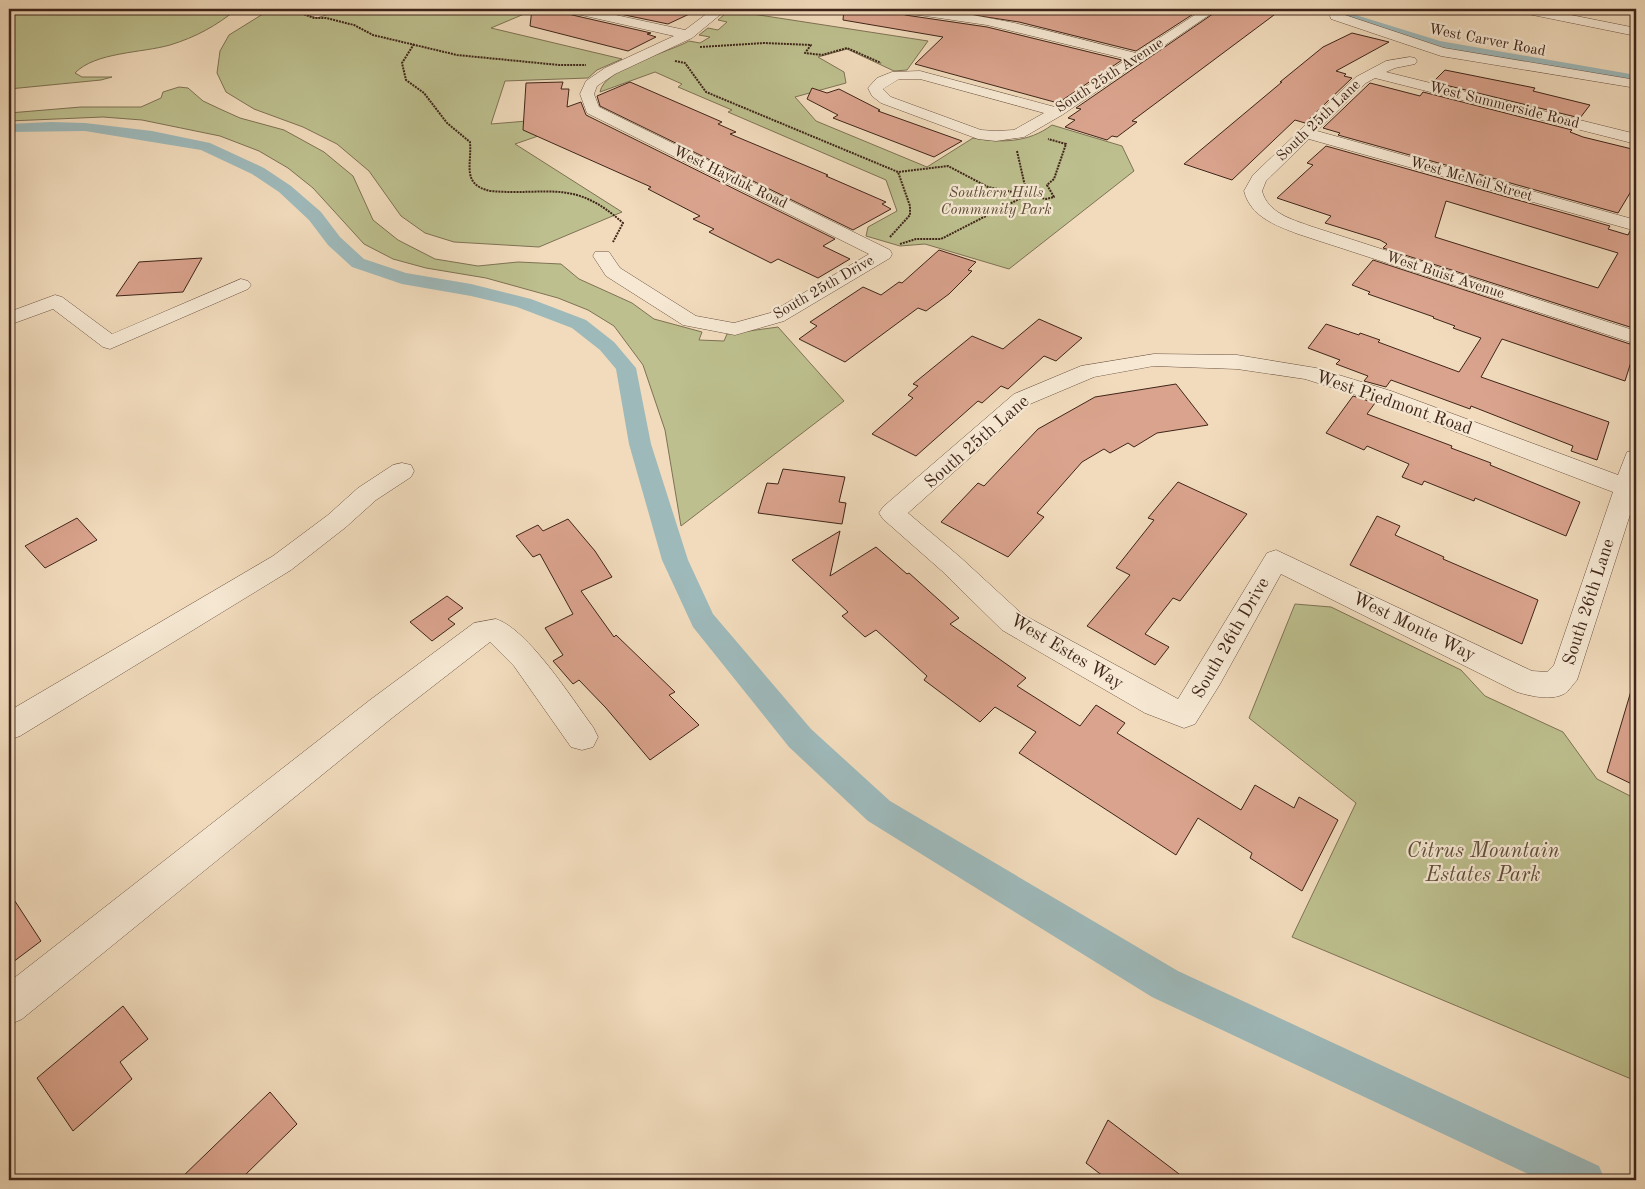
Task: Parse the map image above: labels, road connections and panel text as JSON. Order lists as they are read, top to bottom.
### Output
{
  "streets": {
    "street": [
      "West Carver Road",
      "South 25th Avenue",
      "West Summerside Road",
      "South 25th Lane",
      "West Hayduk Road",
      "West McNeil Street",
      "West Buist Avenue",
      "South 25th Drive",
      "West Piedmont Road",
      "South 26th Lane",
      "West Monte Way",
      "South 26th Drive",
      "West Estes Way"
    ]
  },
  "crossings": [
    ["West Summerside Road", "South 25th Lane"],
    ["South 25th Lane", "West McNeil Street"],
    ["South 25th Lane", "West Buist Avenue"],
    ["South 25th Lane", "West Piedmont Road"],
    ["South 25th Lane", "West Estes Way"],
    ["West Hayduk Road", "South 25th Drive"],
    ["West Piedmont Road", "South 26th Lane"],
    ["South 26th Lane", "West Monte Way"],
    ["West Monte Way", "South 26th Drive"],
    ["South 26th Drive", "West Estes Way"]
  ],
  "parks": ["Southern Hills Community Park", "Citrus Mountain Estates Park"]
}
